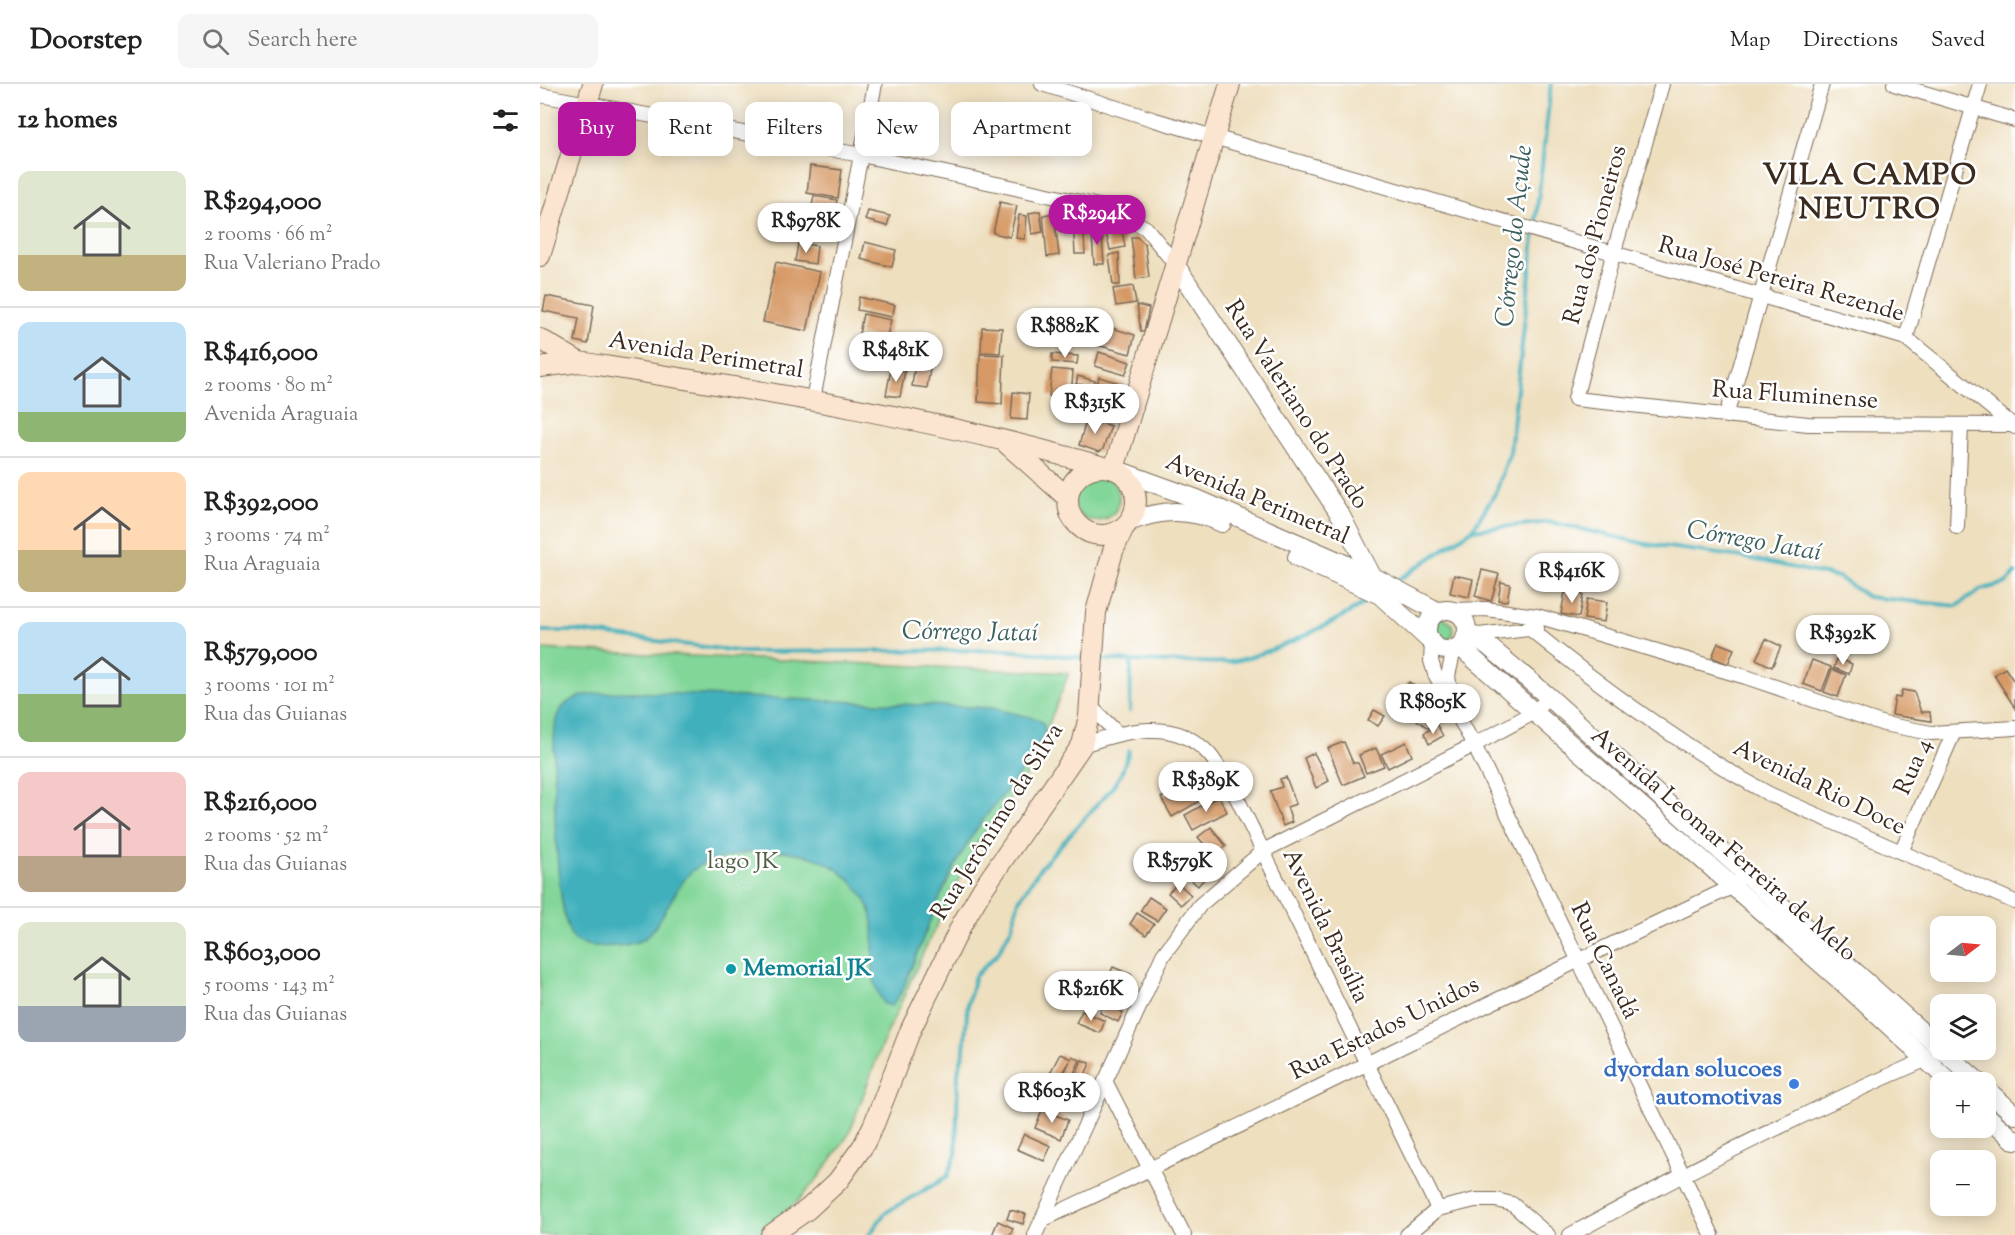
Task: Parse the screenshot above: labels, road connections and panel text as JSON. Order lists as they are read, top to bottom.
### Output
{
  "streets": {
    "main road": ["Avenida Perimetral", "Rua Jerônimo da Silva"],
    "street": [
      "Rua dos Pioneiros",
      "Rua José Pereira Rezende",
      "Rua Fluminense",
      "Rua Valeriano do Prado",
      "Rua 4",
      "Avenida Rio Doce",
      "Avenida Leomar Ferreira de Melo",
      "Avenida Brasília",
      "Rua Canadá",
      "Rua Estados Unidos"
    ]
  },
  "crossings": [
    ["Rua dos Pioneiros", "Rua José Pereira Rezende"],
    ["Rua dos Pioneiros", "Rua Fluminense"],
    ["Rua José Pereira Rezende", "Rua Fluminense"],
    ["Avenida Perimetral", "Rua Valeriano do Prado"],
    ["Avenida Perimetral", "Rua Jerônimo da Silva"],
    ["Rua 4", "Avenida Rio Doce"],
    ["Rua Jerônimo da Silva", "Avenida Brasília"],
    ["Avenida Leomar Ferreira de Melo", "Rua Canadá"],
    ["Avenida Leomar Ferreira de Melo", "Rua Estados Unidos"],
    ["Avenida Brasília", "Rua Estados Unidos"],
    ["Rua Canadá", "Rua Estados Unidos"]
  ],
  "districts": ["VILA CAMPO NEUTRO"],
  "water": ["Córrego do Açude", "Córrego Jataí"],
  "parks": ["lago JK"],
  "places": ["Memorial JK", "dyordan solucoes automotivas"],
  "north": "right",
  "page": {
    "header": "Doorstep",
    "search": "Search here",
    "nav": ["Map", "Directions", "Saved"],
    "heading": "12 homes",
    "chip": [
      "Buy",
      "Rent",
      "Filters",
      "New",
      "Apartment"
    ],
    "list": [
      {
        "name": "R$294,000",
        "note": "2 rooms · 66 m² · Rua Valeriano Prado"
      },
      {
        "name": "R$416,000",
        "note": "2 rooms · 80 m² · Avenida Araguaia"
      },
      {
        "name": "R$392,000",
        "note": "3 rooms · 74 m² · Rua Araguaia"
      },
      {
        "name": "R$579,000",
        "note": "3 rooms · 101 m² · Rua das Guianas"
      },
      {
        "name": "R$216,000",
        "note": "2 rooms · 52 m² · Rua das Guianas"
      },
      {
        "name": "R$603,000",
        "note": "5 rooms · 143 m² · Rua das Guianas"
      }
    ],
    "price": [
      "R$294K",
      "R$978K",
      "R$882K",
      "R$481K",
      "R$315K",
      "R$416K",
      "R$392K",
      "R$805K",
      "R$389K",
      "R$579K",
      "R$216K",
      "R$603K"
    ],
    "map_buttons": ["+", "−"]
  }
}
